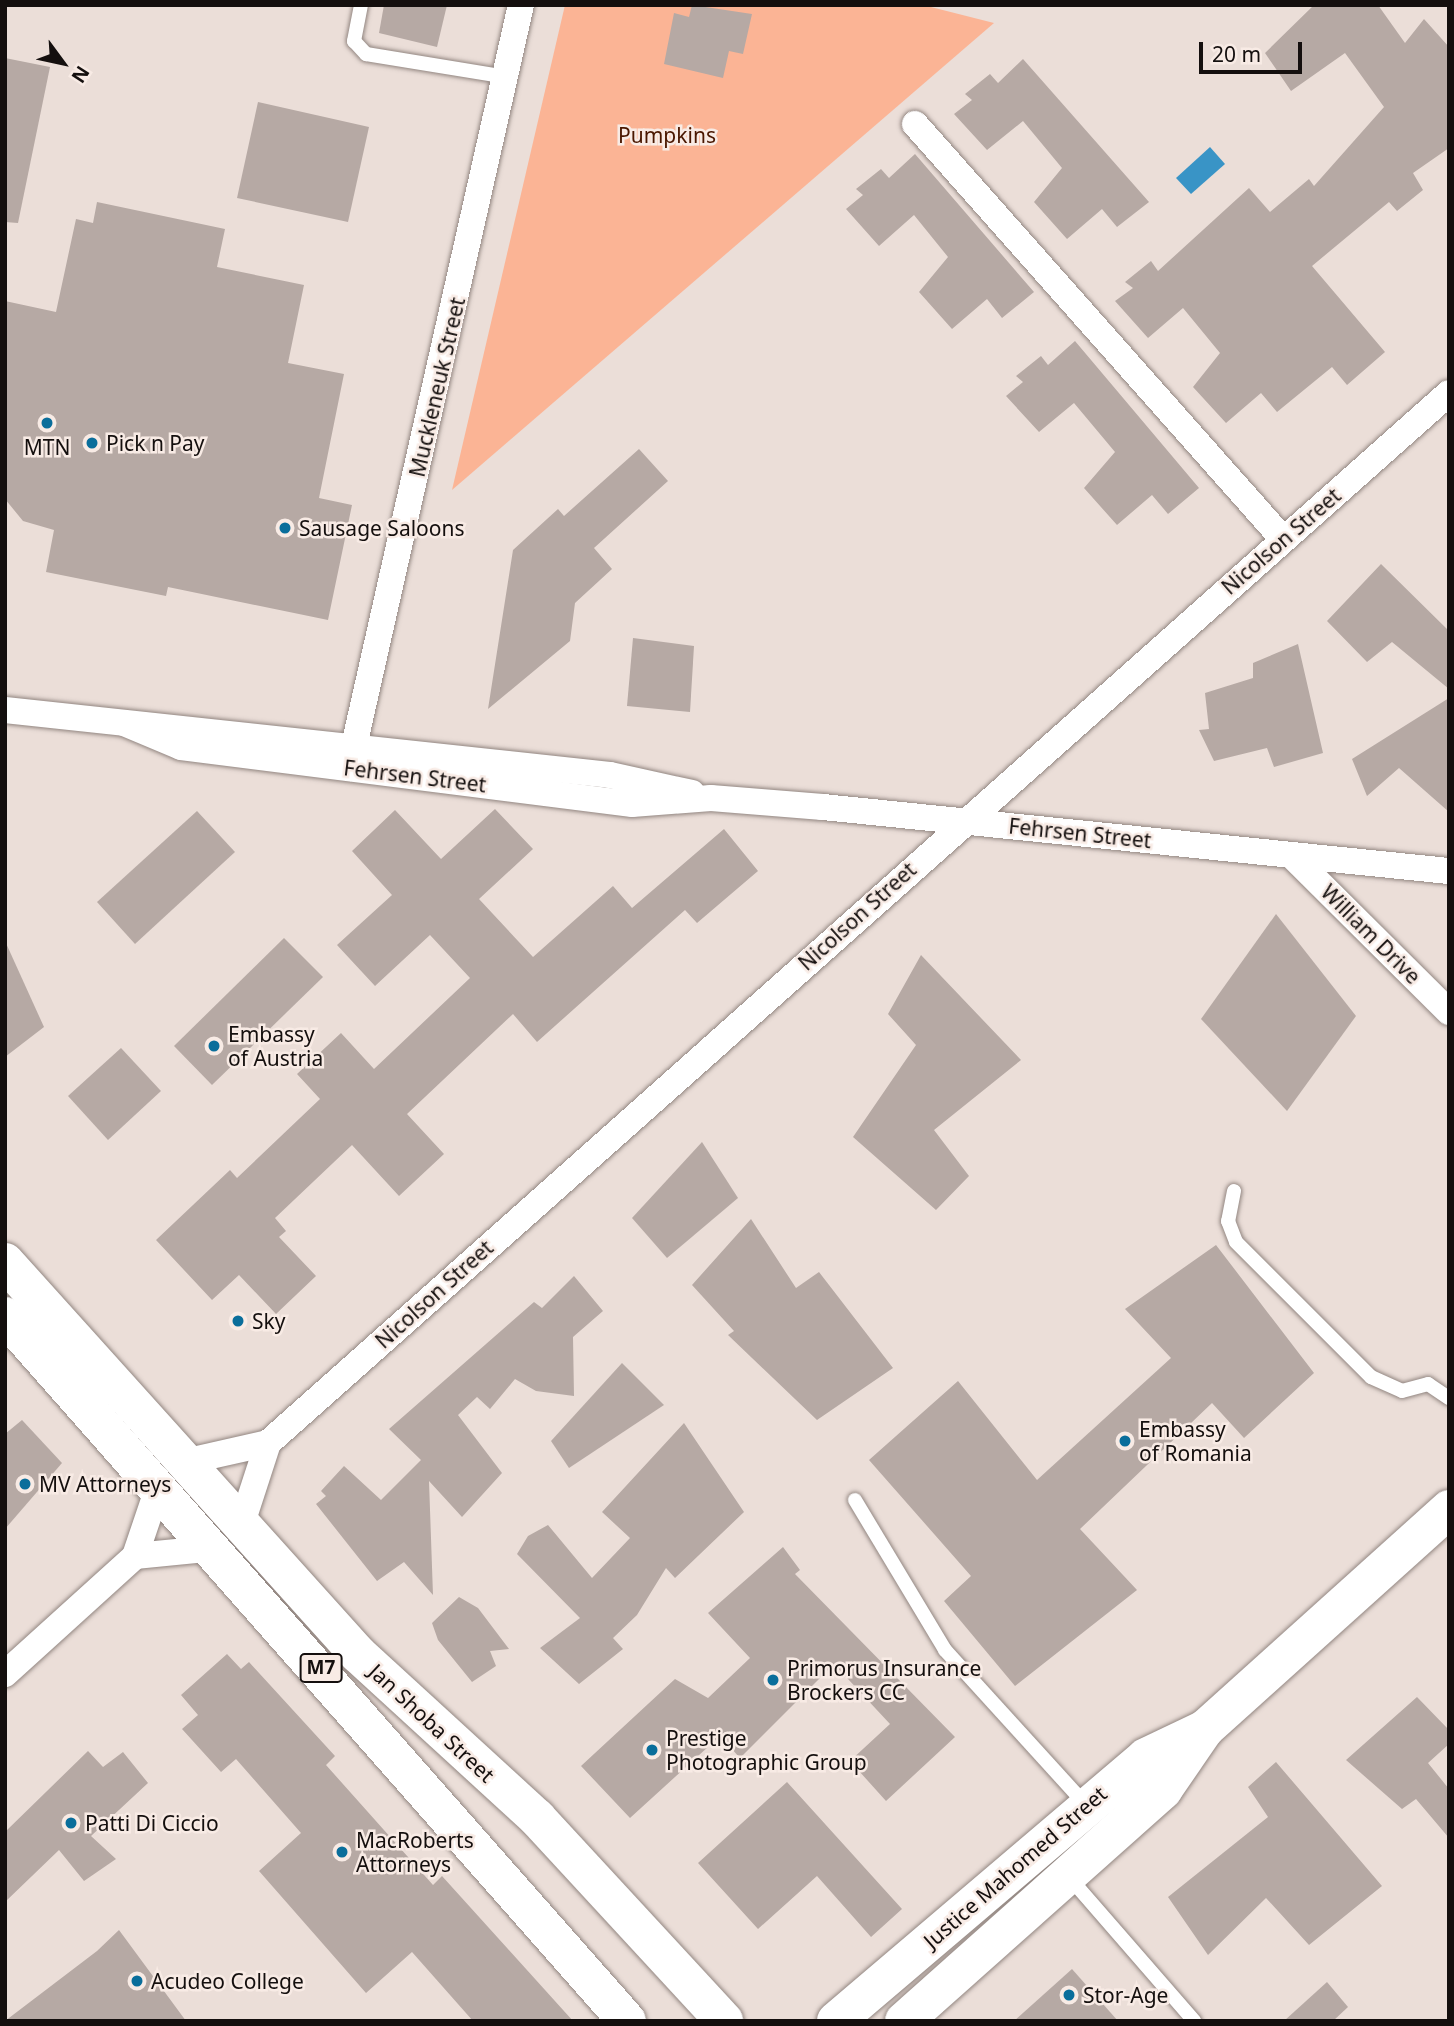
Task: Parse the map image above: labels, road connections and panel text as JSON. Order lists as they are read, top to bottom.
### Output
{
  "streets": {
    "main road": ["M7", "Jan Shoba Street", "Justice Mahomed Street"],
    "street": [
      "Muckleneuk Street",
      "Nicolson Street",
      "Fehrsen Street",
      "William Drive"
    ]
  },
  "crossings": [
    ["Muckleneuk Street", "Fehrsen Street"],
    ["Nicolson Street", "Fehrsen Street"],
    ["Nicolson Street", "Jan Shoba Street"],
    ["Fehrsen Street", "William Drive"]
  ],
  "parks": ["Pumpkins"],
  "places": [
    "MTN",
    "Pick n Pay",
    "Sausage Saloons",
    "Embassy of Austria",
    "Sky",
    "Embassy of Romania",
    "MV Attorneys",
    "Primorus Insurance Brockers CC",
    "Prestige Photographic Group",
    "Patti Di Ciccio",
    "MacRoberts Attorneys",
    "Acudeo College",
    "Stor-Age"
  ],
  "scale_bar": "20 m",
  "north": "bottom right"
}
